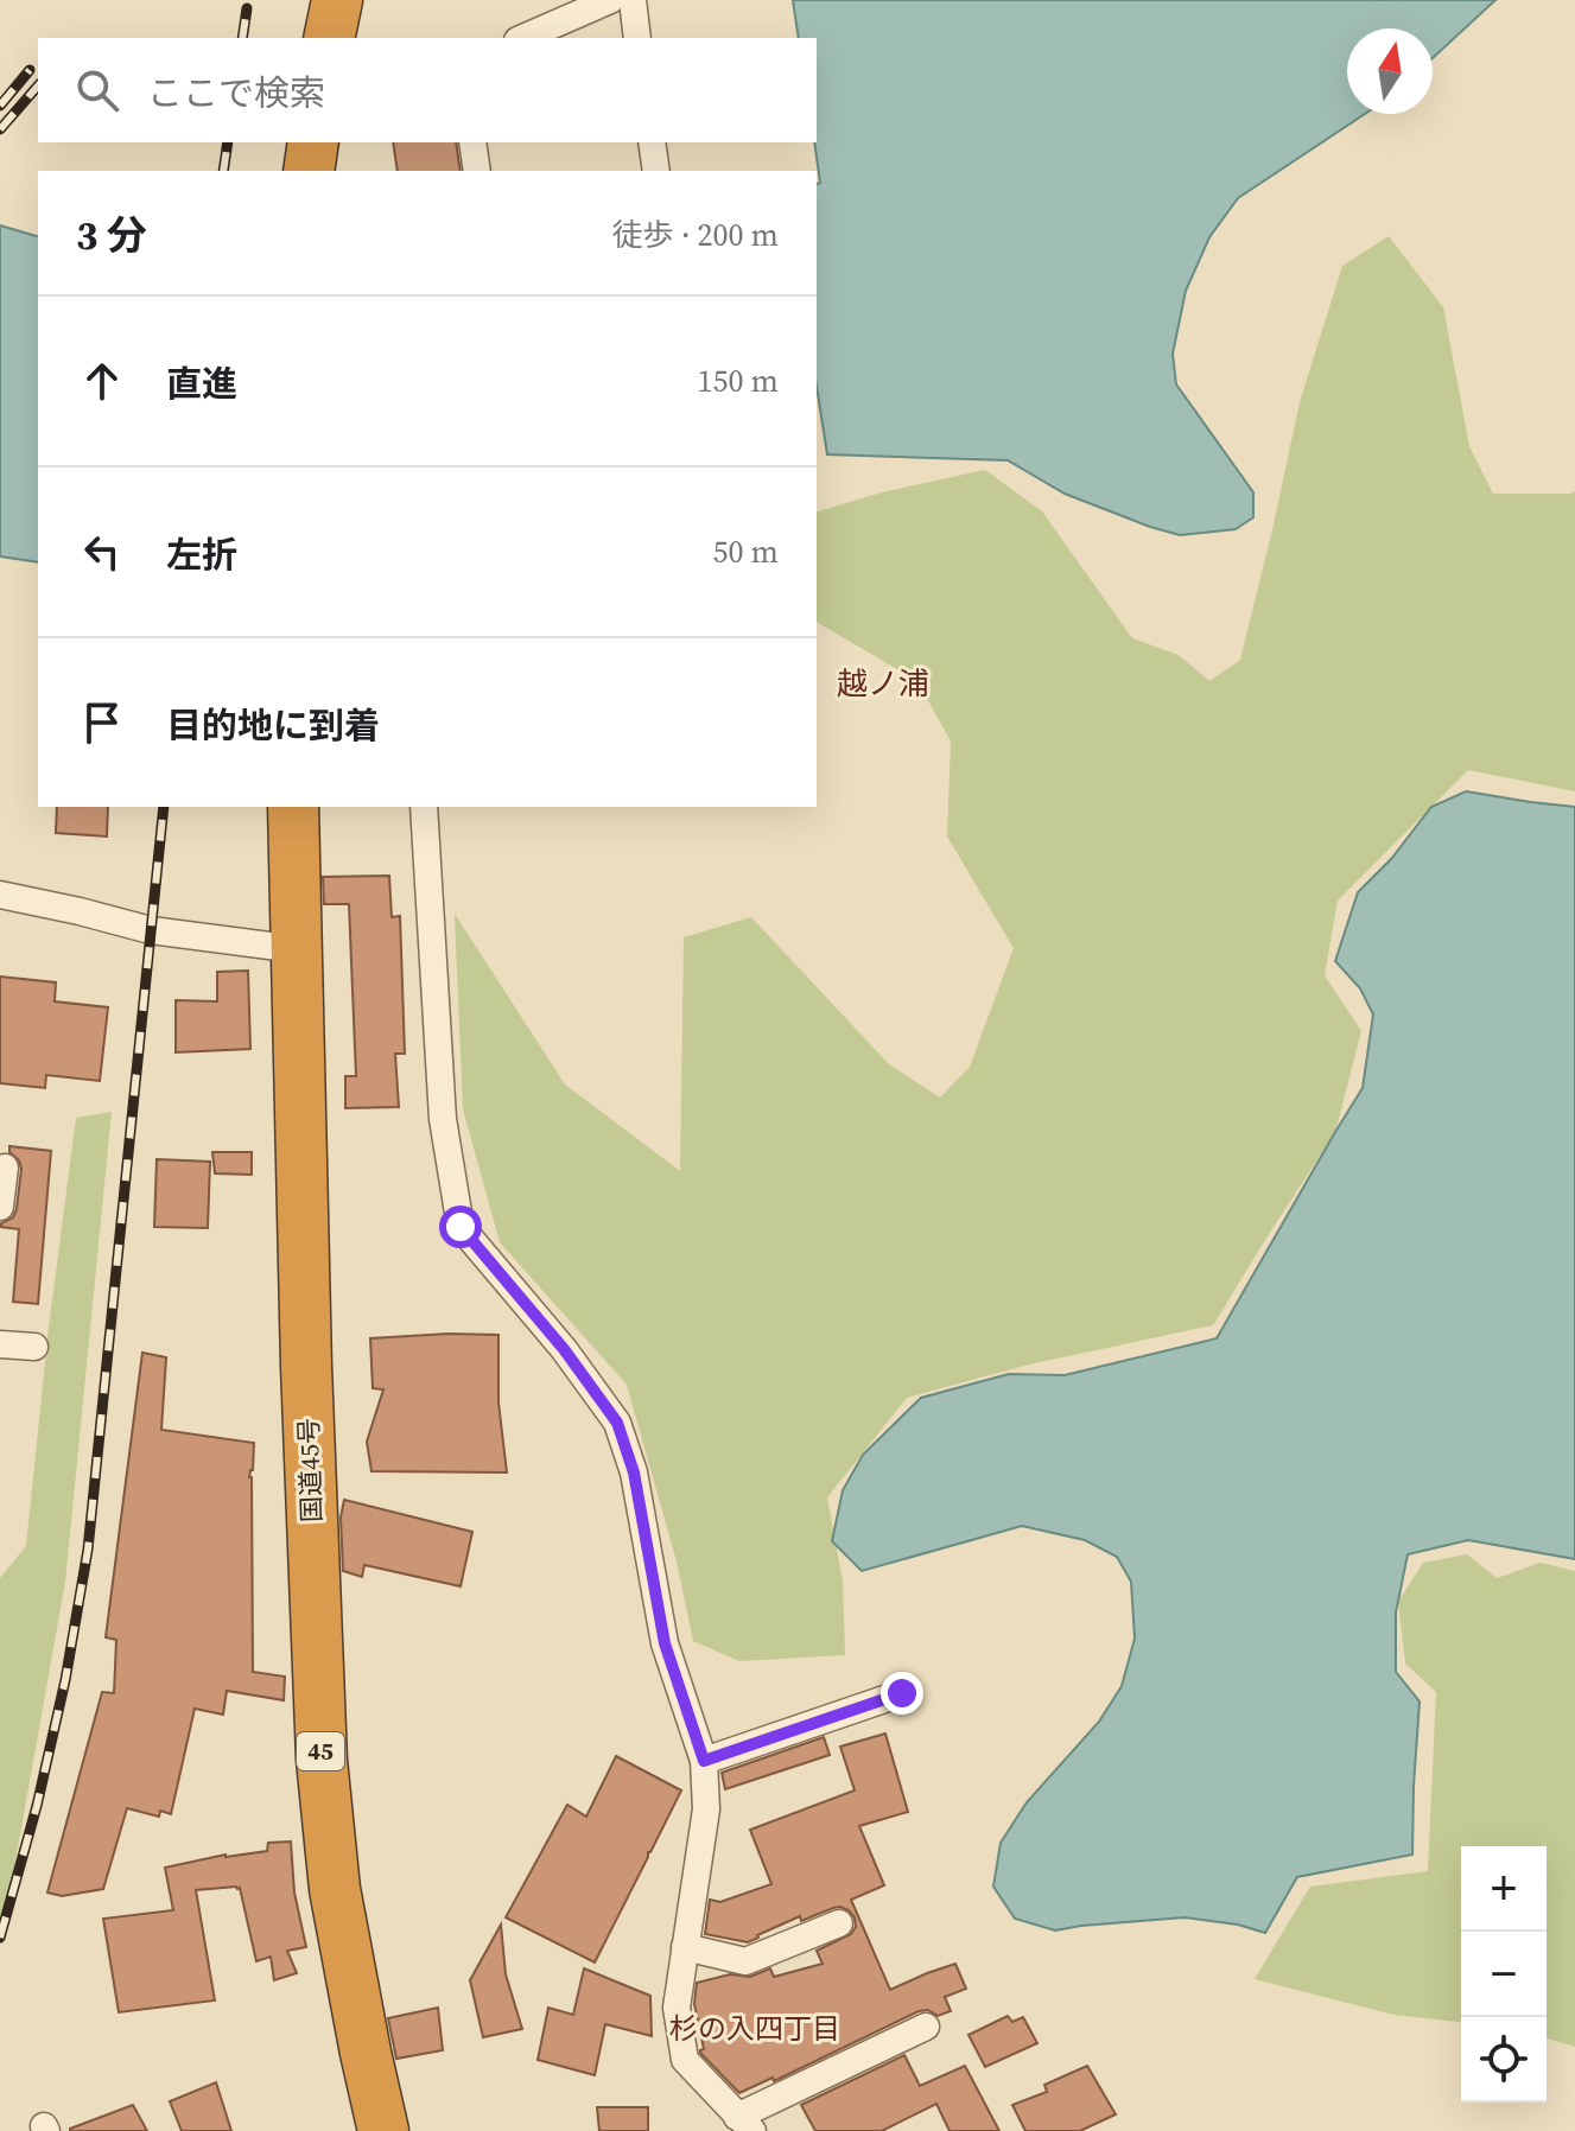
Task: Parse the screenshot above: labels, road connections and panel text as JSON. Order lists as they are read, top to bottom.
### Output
{
  "streets": {
    "highway": ["国道45号", "45"]
  },
  "districts": ["越ノ浦", "杉の入四丁目"],
  "north": "top",
  "page": {
    "search": "ここで検索",
    "heading": ["3 分", "徒歩 · 200 m"],
    "list": [
      ["直進", "150 m"],
      ["左折", "50 m"],
      "目的地に到着"
    ],
    "map_buttons": ["+", "−"]
  }
}
